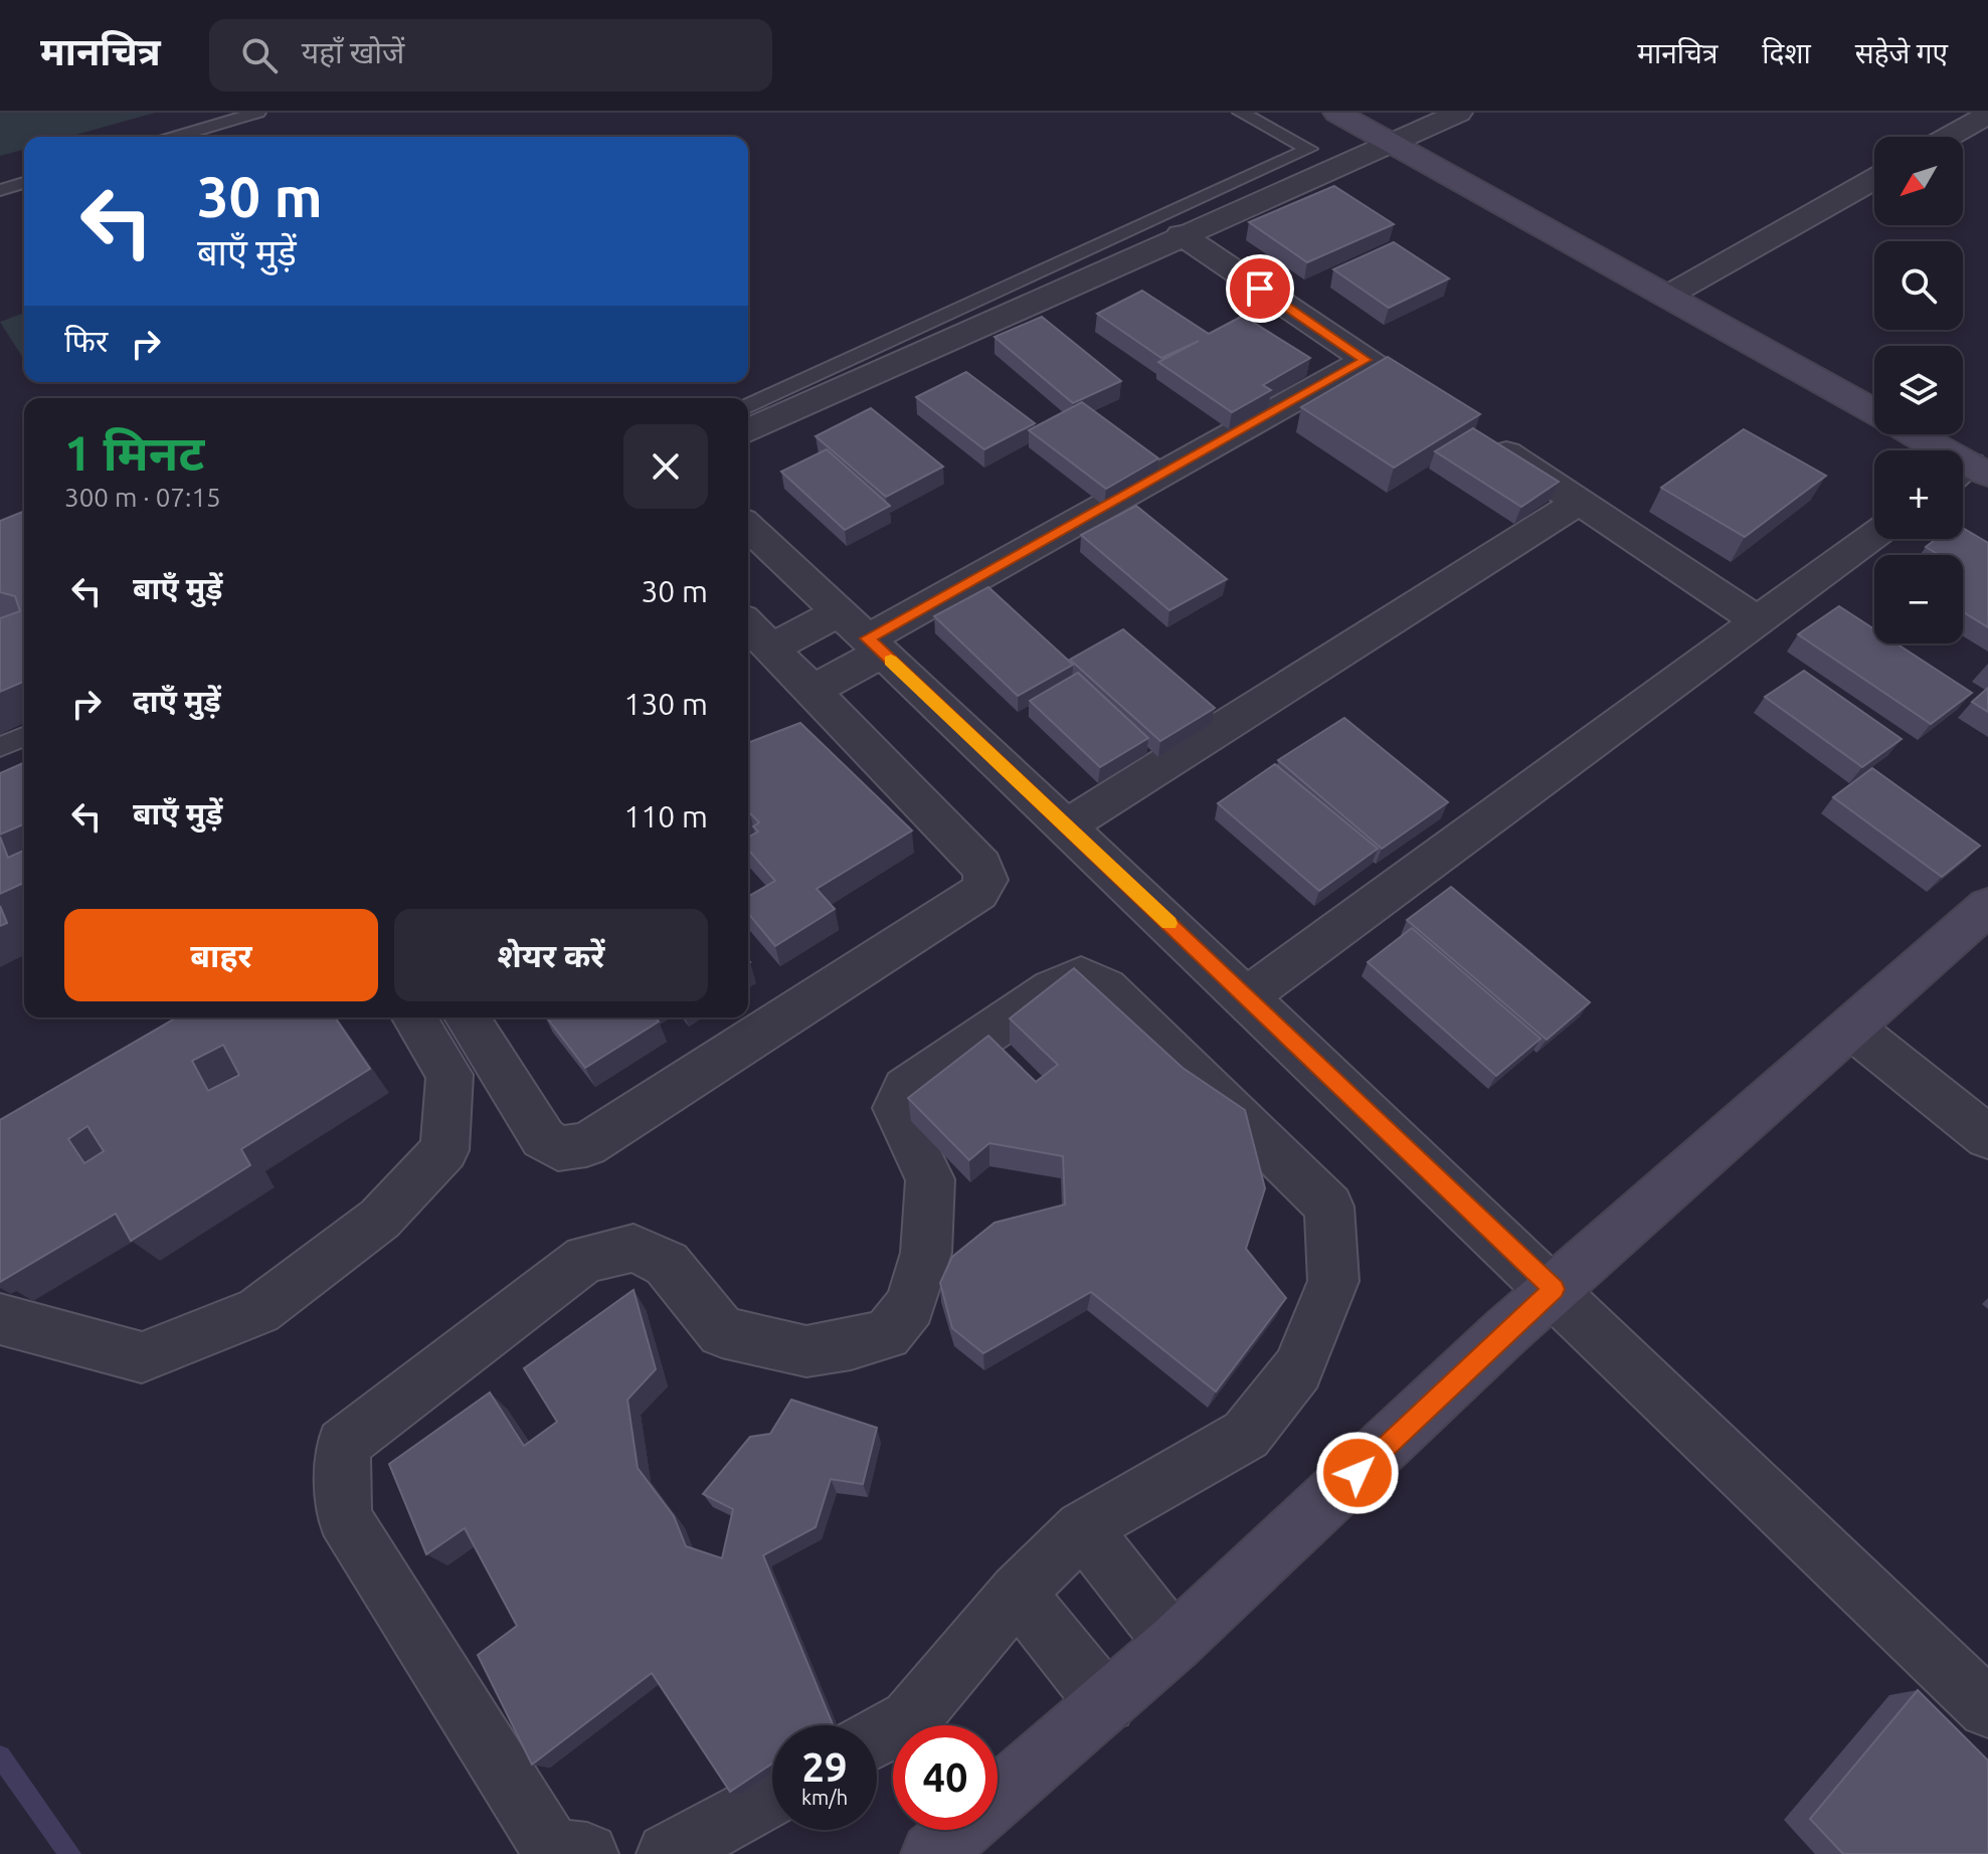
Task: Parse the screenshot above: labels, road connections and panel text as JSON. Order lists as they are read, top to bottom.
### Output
{
  "north": "bottom left",
  "page": {
    "header": "मानचित्र",
    "search": "यहाँ खोजें",
    "nav": ["मानचित्र", "दिशा", "सहेजे गए"],
    "map_buttons": ["+", "−"],
    "turn": ["30 m", "बाएँ मुड़ें"],
    "then": "फिर",
    "heading": ["1 मिनट", "300 m · 07:15"],
    "list": [
      {
        "name": "बाएँ मुड़ें",
        "value": "30 m"
      },
      {
        "name": "दाएँ मुड़ें",
        "value": "130 m"
      },
      {
        "name": "बाएँ मुड़ें",
        "value": "110 m"
      }
    ],
    "buttons": ["बाहर", "शेयर करें"],
    "speed": "29 km/h",
    "limit": "40"
  }
}
